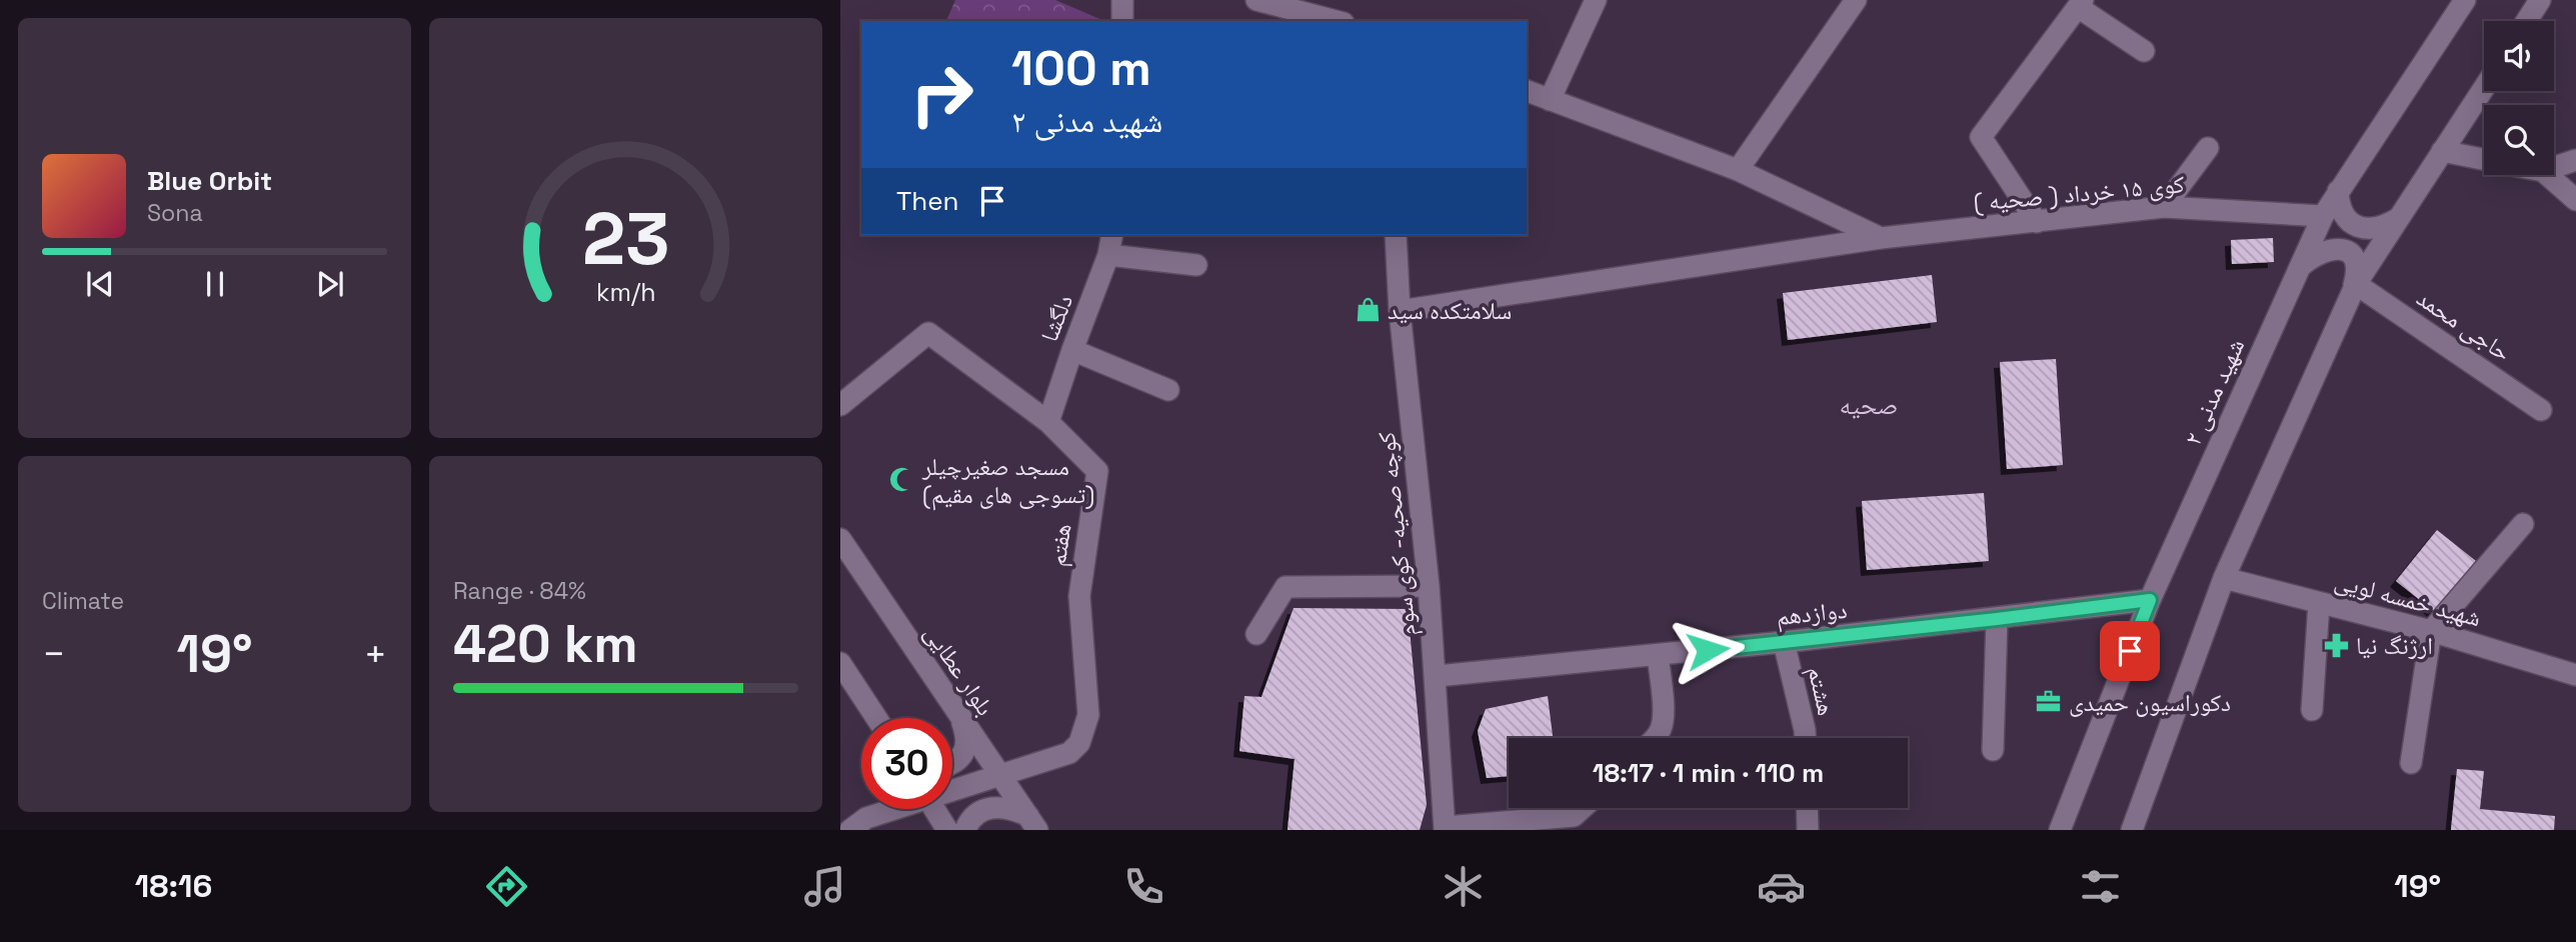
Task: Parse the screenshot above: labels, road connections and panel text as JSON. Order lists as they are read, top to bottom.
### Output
{
  "streets": {
    "street": [
      "کوی ۱۵ خرداد ( صحیه )",
      "دلگشا",
      "حاجی محمد",
      "شهید مدنی ۲",
      "کوچه صحیه- کوی سوم",
      "هفتم",
      "شهید خمسه لویی",
      "دوازدهم",
      "بلوار عطایی",
      "هشتم"
    ]
  },
  "crossings": [
    ["کوی ۱۵ خرداد ( صحیه )", "شهید مدنی ۲"],
    ["کوی ۱۵ خرداد ( صحیه )", "کوچه صحیه- کوی سوم"],
    ["دلگشا", "هفتم"],
    ["شهید مدنی ۲", "دوازدهم"],
    ["کوچه صحیه- کوی سوم", "دوازدهم"],
    ["هفتم", "بلوار عطایی"],
    ["دوازدهم", "هشتم"]
  ],
  "districts": ["صحیه"],
  "places": {
    "shop": ["سلامتکده سید"],
    "mosque": ["مسجد صغیرچیلر (تسوجی های مقیم)"],
    "pharmacy": ["ارژنگ نیا"],
    "office": ["دکوراسیون حمیدی"]
  },
  "page": {
    "turn": ["100 m", "شهید مدنی ۲"],
    "song": ["Blue Orbit", "Sona"],
    "then": "Then",
    "tile": [
      "Climate",
      ["Range · 84%", "420 km"]
    ],
    "heat": ["−", "19°", "+"],
    "limit": "30",
    "trip": "18:17 · 1 min · 110 m",
    "tabs": ["18:16", "19°"],
    "gauge": ["23", "km/h"]
  }
}
